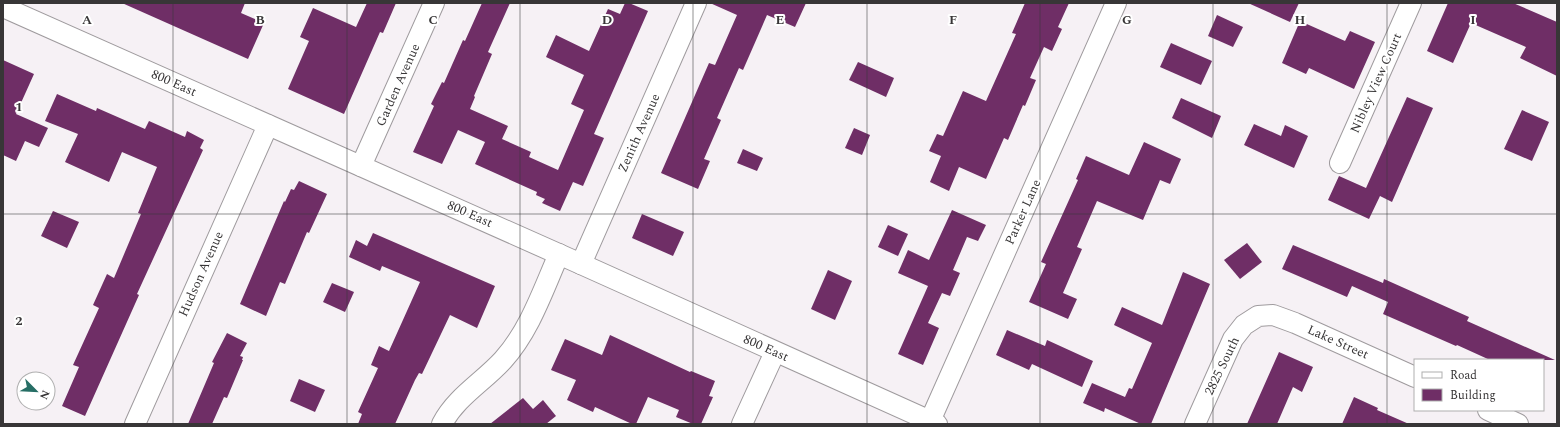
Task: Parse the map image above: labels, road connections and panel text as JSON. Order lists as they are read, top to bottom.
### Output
{
  "streets": {
    "street": [
      "800 East",
      "Nibley View Court",
      "Garden Avenue",
      "Zenith Avenue",
      "Parker Lane",
      "Hudson Avenue",
      "Lake Street",
      "2825 South"
    ]
  },
  "crossings": [
    ["800 East", "Garden Avenue"],
    ["800 East", "Zenith Avenue"],
    ["800 East", "Parker Lane"],
    ["800 East", "Hudson Avenue"],
    ["Lake Street", "2825 South"]
  ],
  "legend": ["Road", "Building"],
  "north": "bottom right",
  "grid": {
    "columns": [
      "A",
      "B",
      "C",
      "D",
      "E",
      "F",
      "G",
      "H",
      "I"
    ],
    "rows": ["1", "2"]
  }
}
